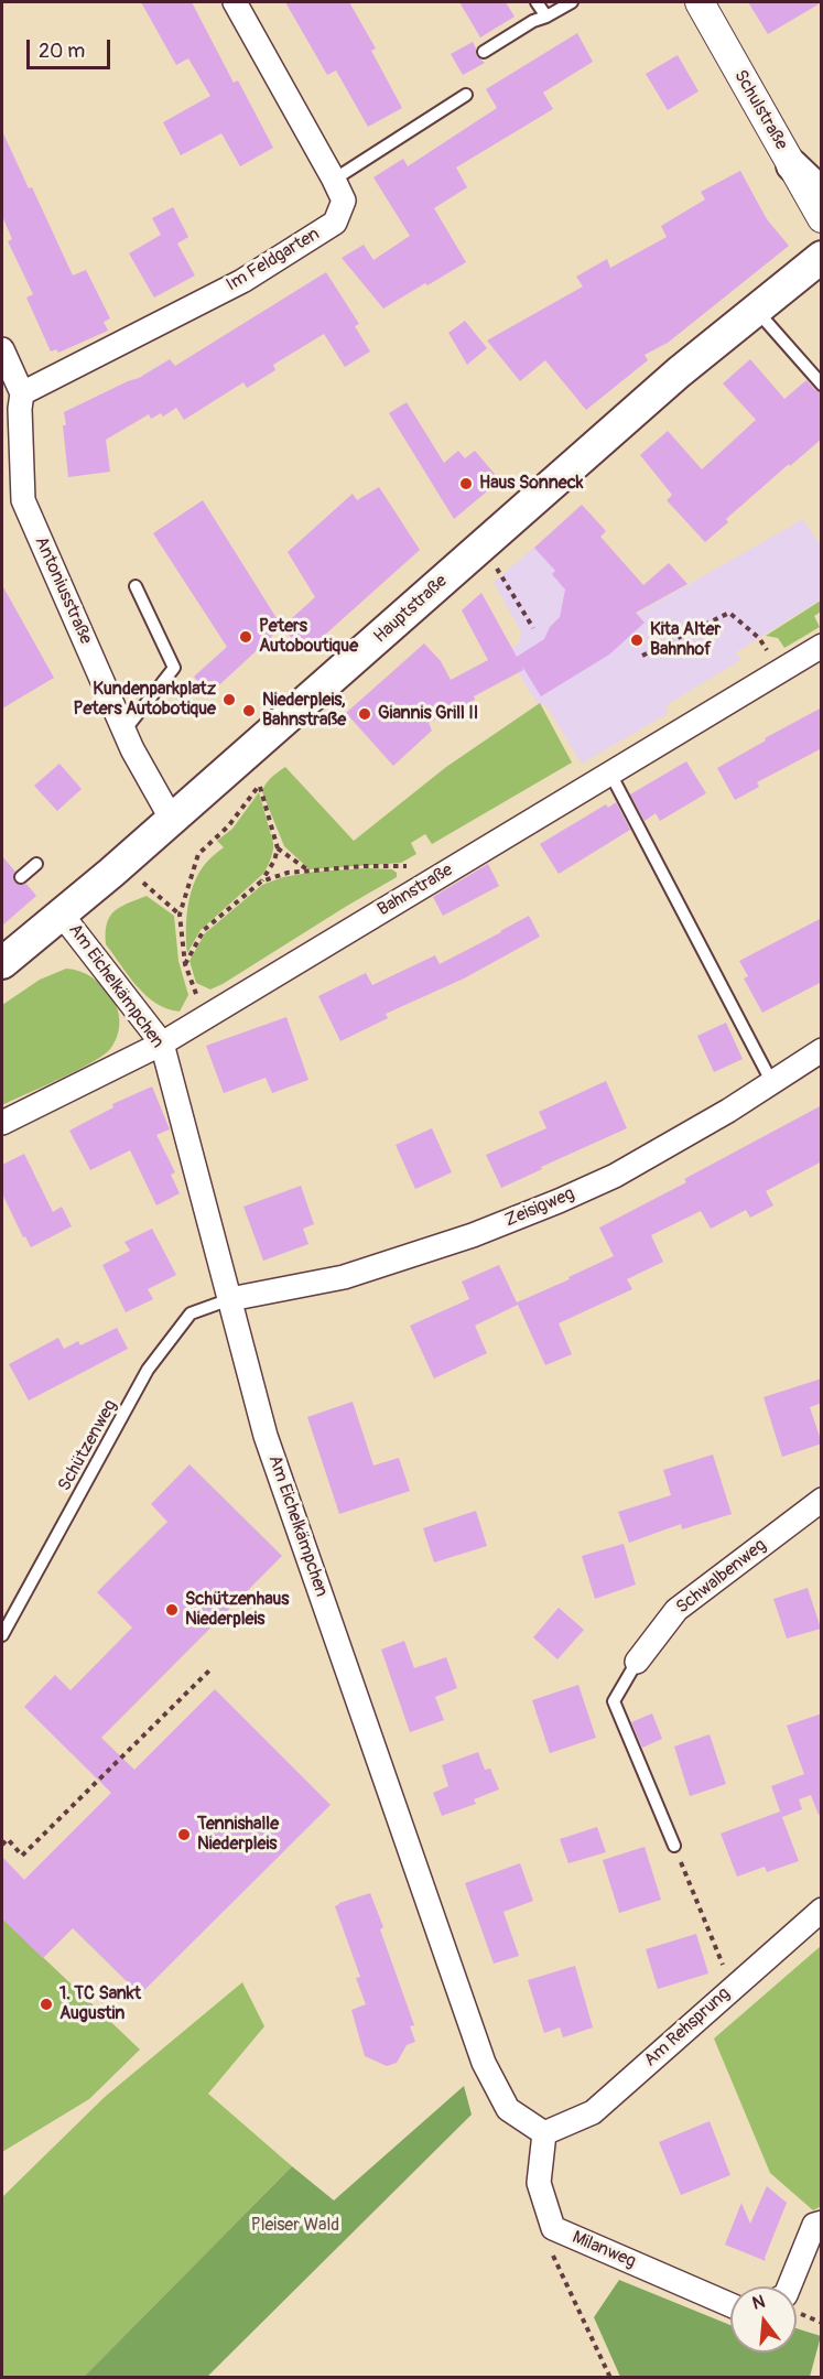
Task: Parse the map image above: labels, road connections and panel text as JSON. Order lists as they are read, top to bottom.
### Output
{
  "streets": {
    "main road": ["Hauptstraße"],
    "street": [
      "Schulstraße",
      "Im Feldgarten",
      "Antoniusstraße",
      "Bahnstraße",
      "Am Eichelkämpchen",
      "Zeisigweg",
      "Schwalbenweg",
      "Am Rehsprung",
      "Milanweg"
    ],
    "lane": ["Schützenweg"]
  },
  "crossings": [
    ["Im Feldgarten", "Antoniusstraße"],
    ["Antoniusstraße", "Hauptstraße"],
    ["Hauptstraße", "Am Eichelkämpchen"],
    ["Bahnstraße", "Am Eichelkämpchen"],
    ["Am Eichelkämpchen", "Zeisigweg"],
    ["Am Eichelkämpchen", "Schützenweg"],
    ["Am Eichelkämpchen", "Am Rehsprung"],
    ["Am Eichelkämpchen", "Milanweg"],
    ["Zeisigweg", "Schützenweg"],
    ["Am Rehsprung", "Milanweg"]
  ],
  "parks": ["Pleiser Wald"],
  "places": [
    "Haus Sonneck",
    "Peters Autoboutique",
    "Kita Alter Bahnhof",
    "Kundenparkplatz Peters Autobotique",
    "Niederpleis, Bahnstraße",
    "Giannis Grill II",
    "Schützenhaus Niederpleis",
    "Tennishalle Niederpleis",
    "1. TC Sankt Augustin"
  ],
  "scale_bar": "20 m",
  "north": "top"
}
